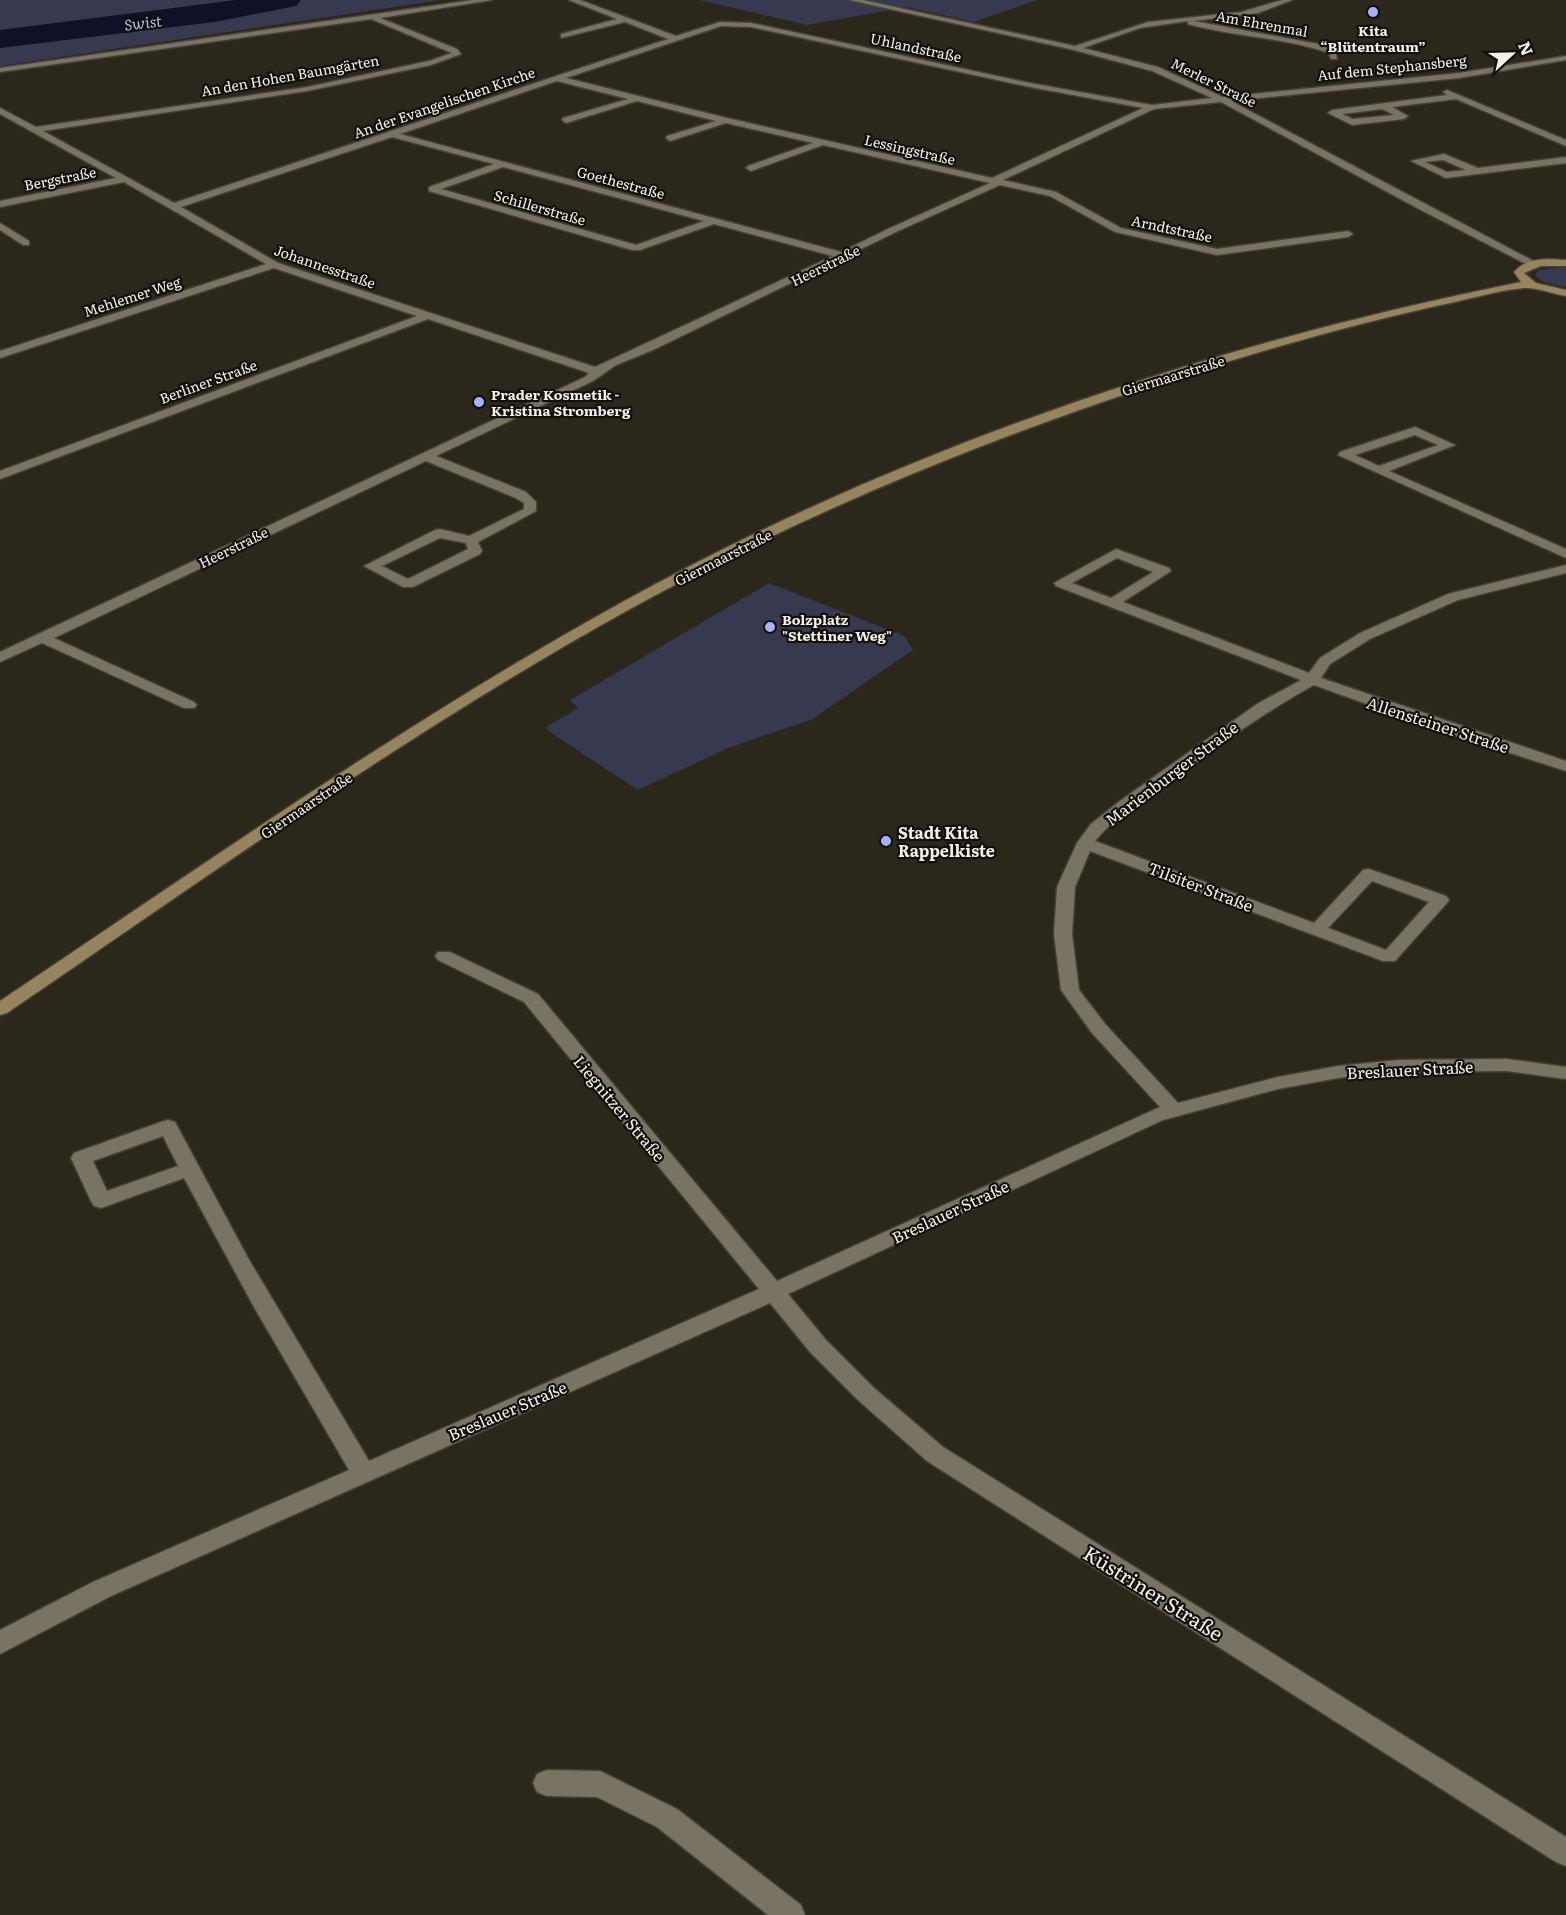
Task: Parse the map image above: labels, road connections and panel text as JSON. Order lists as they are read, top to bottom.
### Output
{
  "streets": {
    "main road": ["Giermaarstraße"],
    "street": [
      "Am Ehrenmal",
      "Uhlandstraße",
      "Auf dem Stephansberg",
      "An den Hohen Baumgärten",
      "Merler Straße",
      "An der Evangelischen Kirche",
      "Lessingstraße",
      "Bergstraße",
      "Goethestraße",
      "Schillerstraße",
      "Arndtstraße",
      "Heerstraße",
      "Johannesstraße",
      "Mehlemer Weg",
      "Berliner Straße",
      "Allensteiner Straße",
      "Marienburger Straße",
      "Tilsiter Straße",
      "Breslauer Straße",
      "Liegnitzer Straße",
      "Küstriner Straße"
    ]
  },
  "crossings": [
    ["Am Ehrenmal", "Merler Straße"],
    ["Uhlandstraße", "An der Evangelischen Kirche"],
    ["Uhlandstraße", "Heerstraße"],
    ["Auf dem Stephansberg", "Merler Straße"],
    ["Auf dem Stephansberg", "Heerstraße"],
    ["An den Hohen Baumgärten", "Johannesstraße"],
    ["Merler Straße", "Heerstraße"],
    ["An der Evangelischen Kirche", "Lessingstraße"],
    ["An der Evangelischen Kirche", "Goethestraße"],
    ["An der Evangelischen Kirche", "Johannesstraße"],
    ["Lessingstraße", "Arndtstraße"],
    ["Lessingstraße", "Heerstraße"],
    ["Bergstraße", "Johannesstraße"],
    ["Goethestraße", "Schillerstraße"],
    ["Goethestraße", "Heerstraße"],
    ["Arndtstraße", "Heerstraße"],
    ["Heerstraße", "Johannesstraße"],
    ["Johannesstraße", "Mehlemer Weg"],
    ["Johannesstraße", "Berliner Straße"],
    ["Allensteiner Straße", "Marienburger Straße"],
    ["Marienburger Straße", "Tilsiter Straße"],
    ["Marienburger Straße", "Breslauer Straße"],
    ["Breslauer Straße", "Liegnitzer Straße"],
    ["Breslauer Straße", "Küstriner Straße"],
    ["Liegnitzer Straße", "Küstriner Straße"]
  ],
  "water": ["Swist"],
  "places": [
    "Kita “Blütentraum”",
    "Prader Kosmetik - Kristina Stromberg",
    "Bolzplatz \"Stettiner Weg\"",
    "Stadt Kita Rappelkiste"
  ],
  "north": "right"
}
